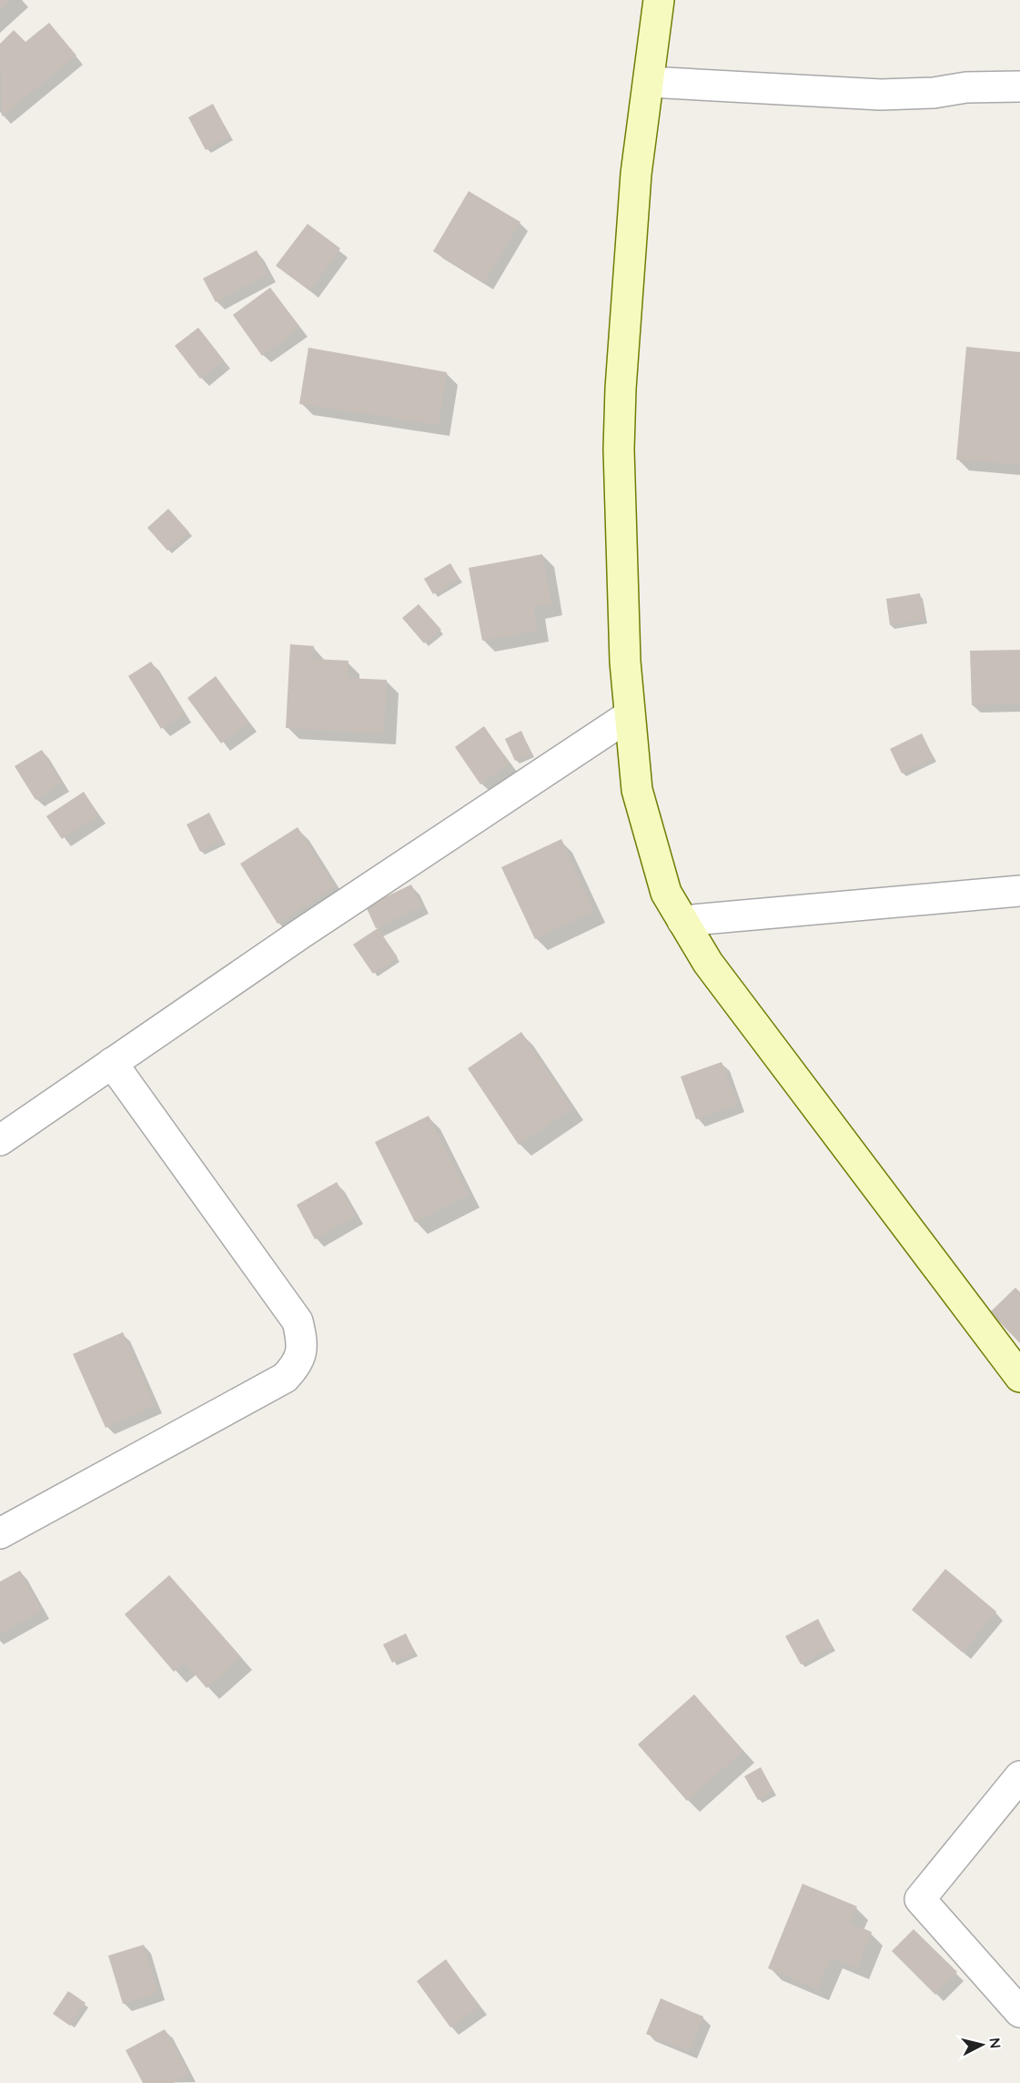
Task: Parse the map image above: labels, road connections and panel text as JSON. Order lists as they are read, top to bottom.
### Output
{
  "north": "right"
}
